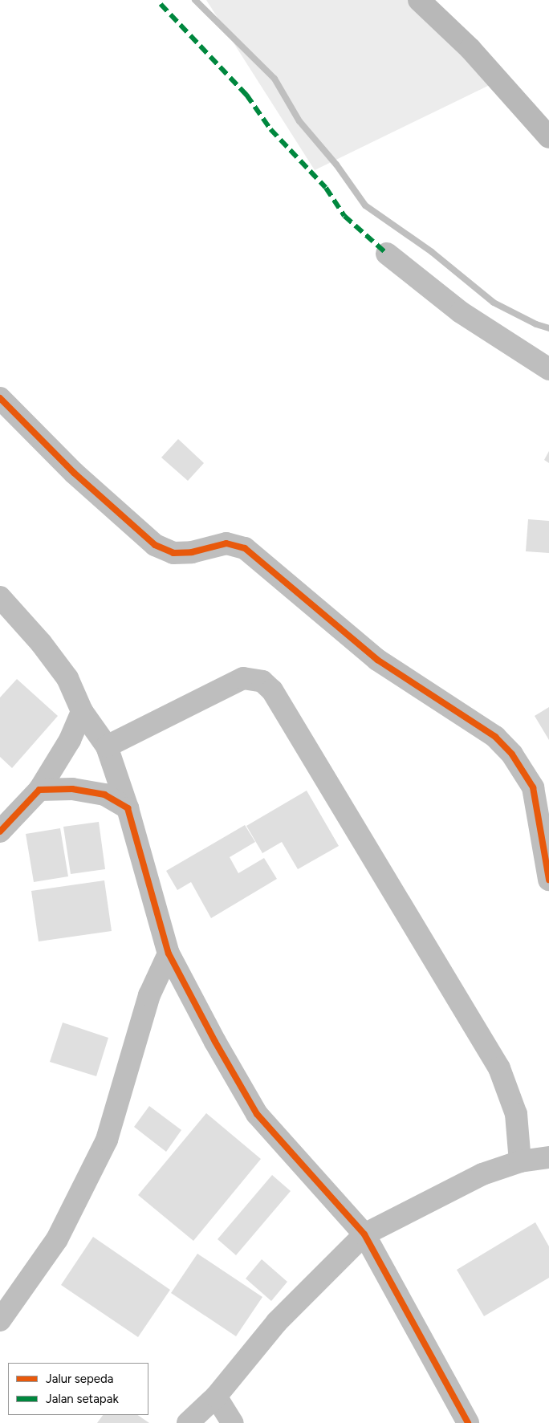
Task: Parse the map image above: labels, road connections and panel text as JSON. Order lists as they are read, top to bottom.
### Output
{
  "legend": ["Jalur sepeda", "Jalan setapak"]
}
